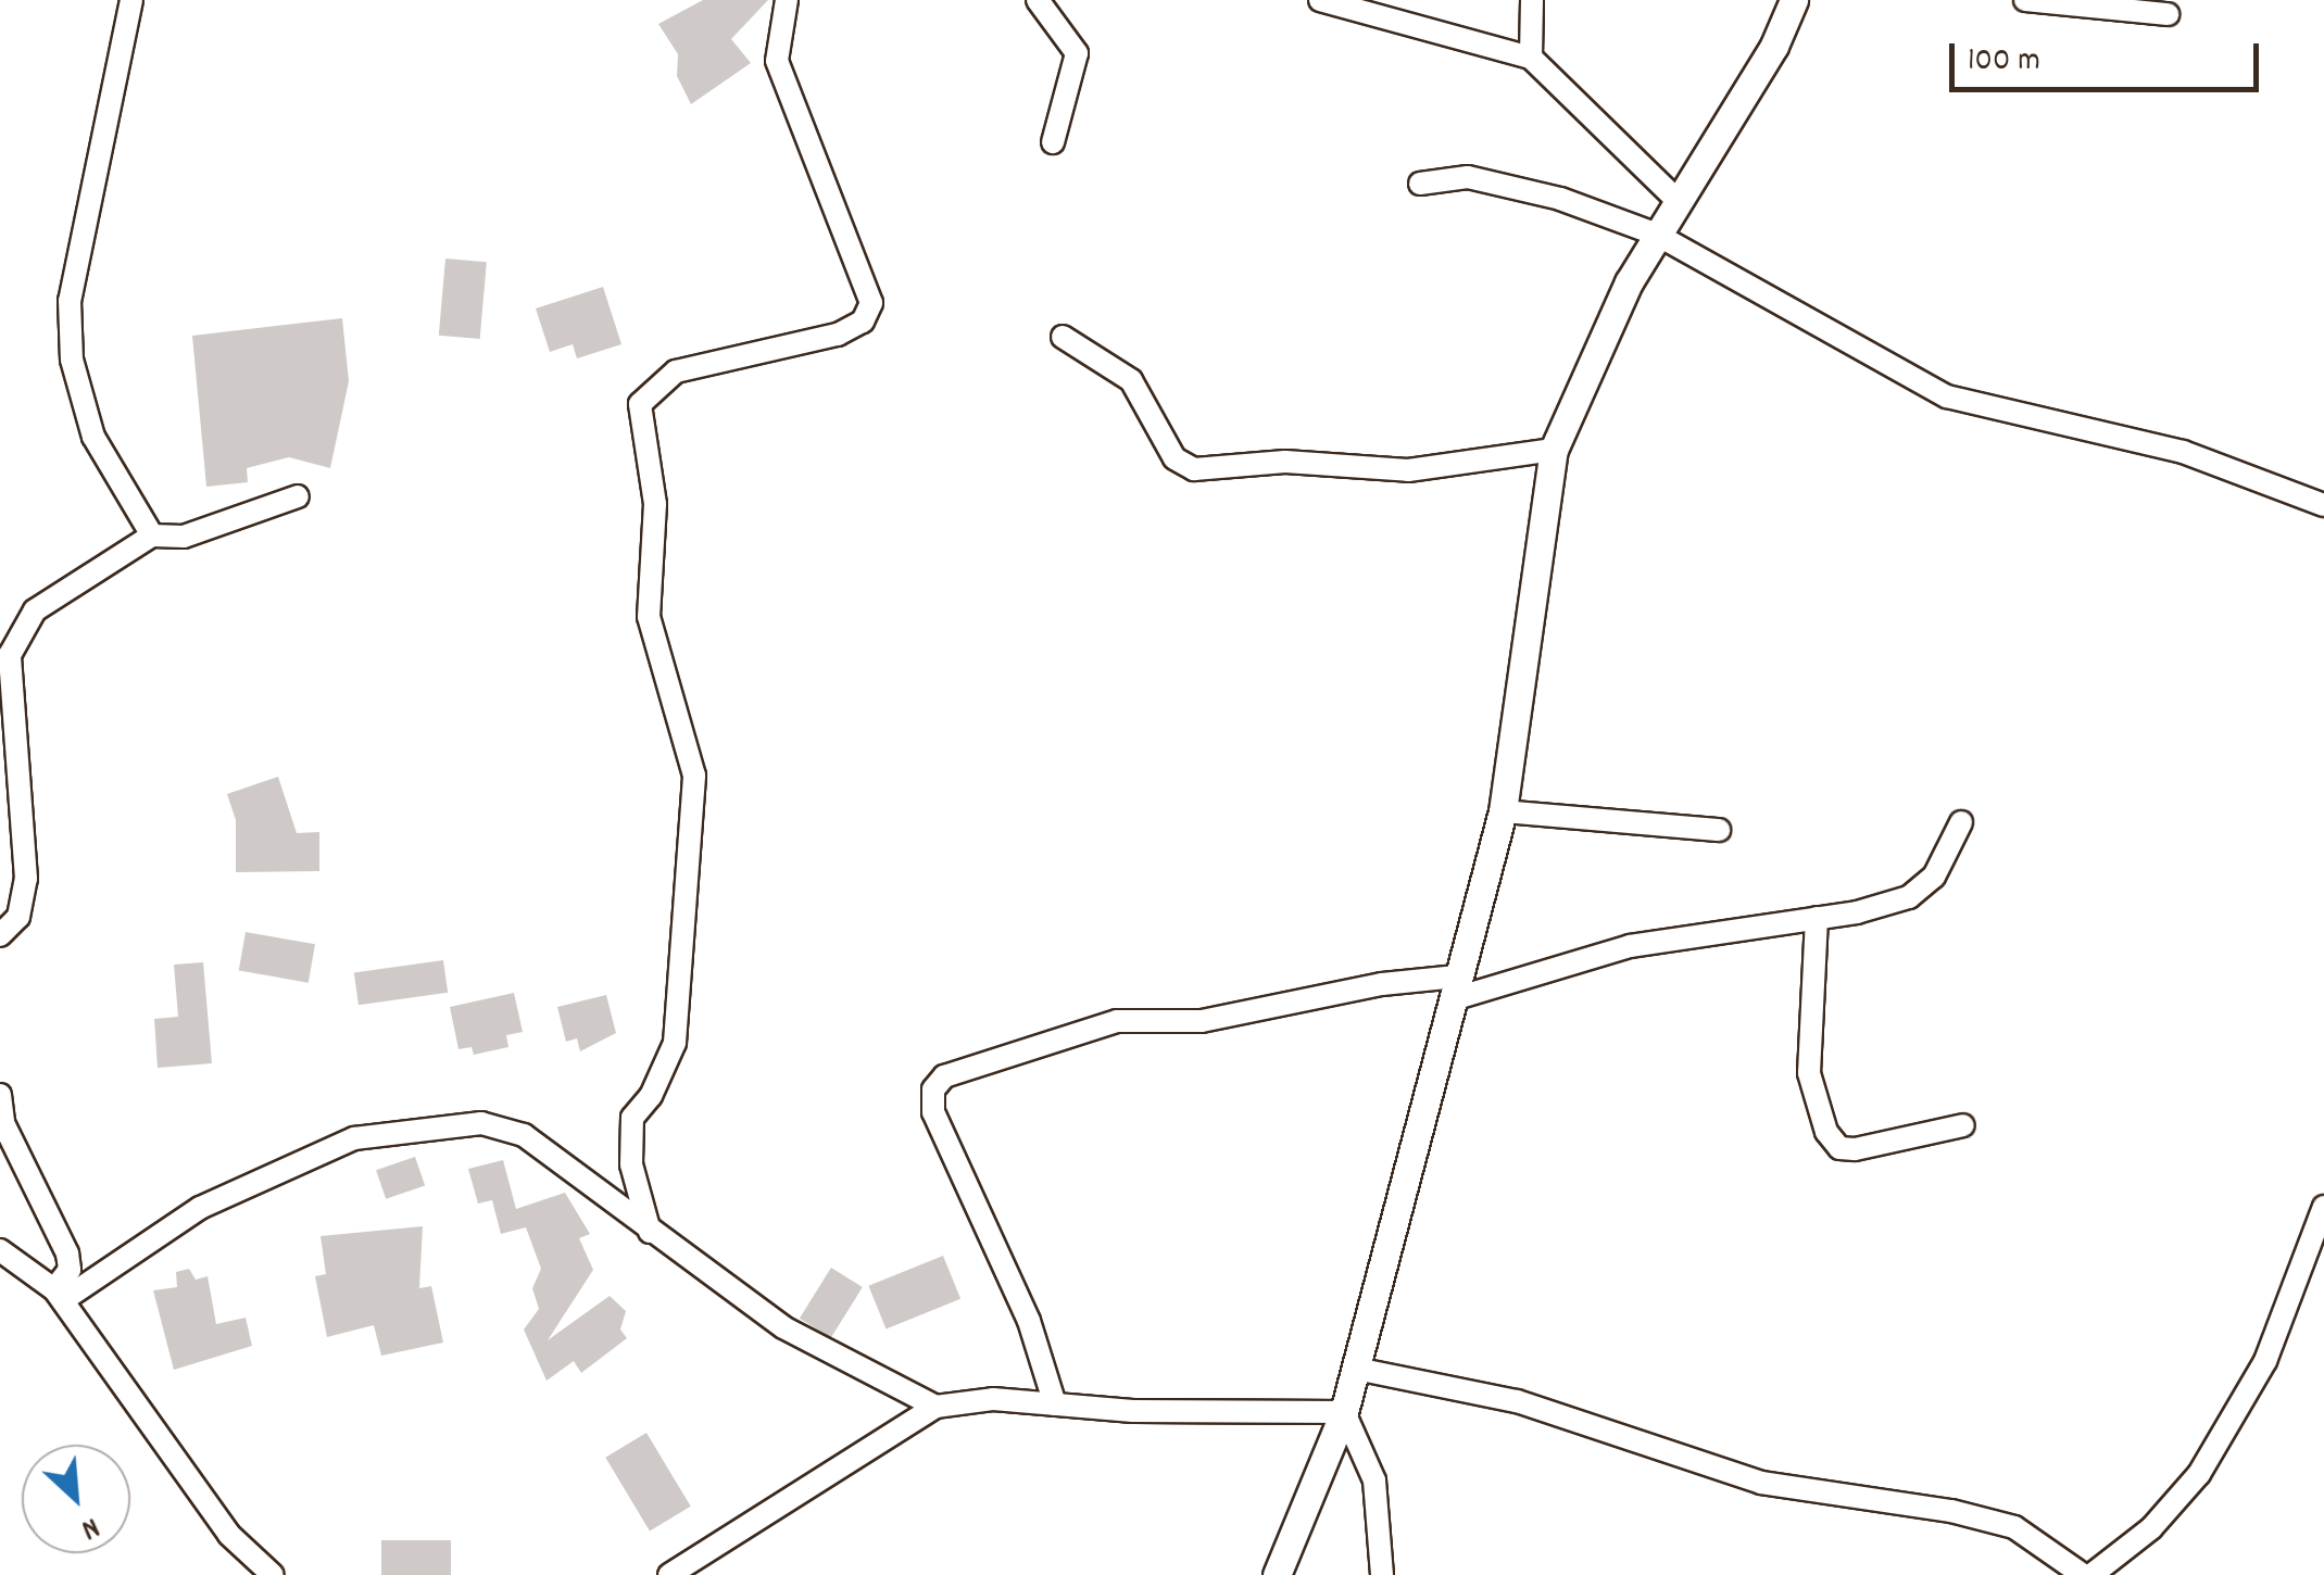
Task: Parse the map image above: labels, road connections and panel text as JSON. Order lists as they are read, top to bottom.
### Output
{
  "scale_bar": "100 m",
  "north": "bottom right"
}
